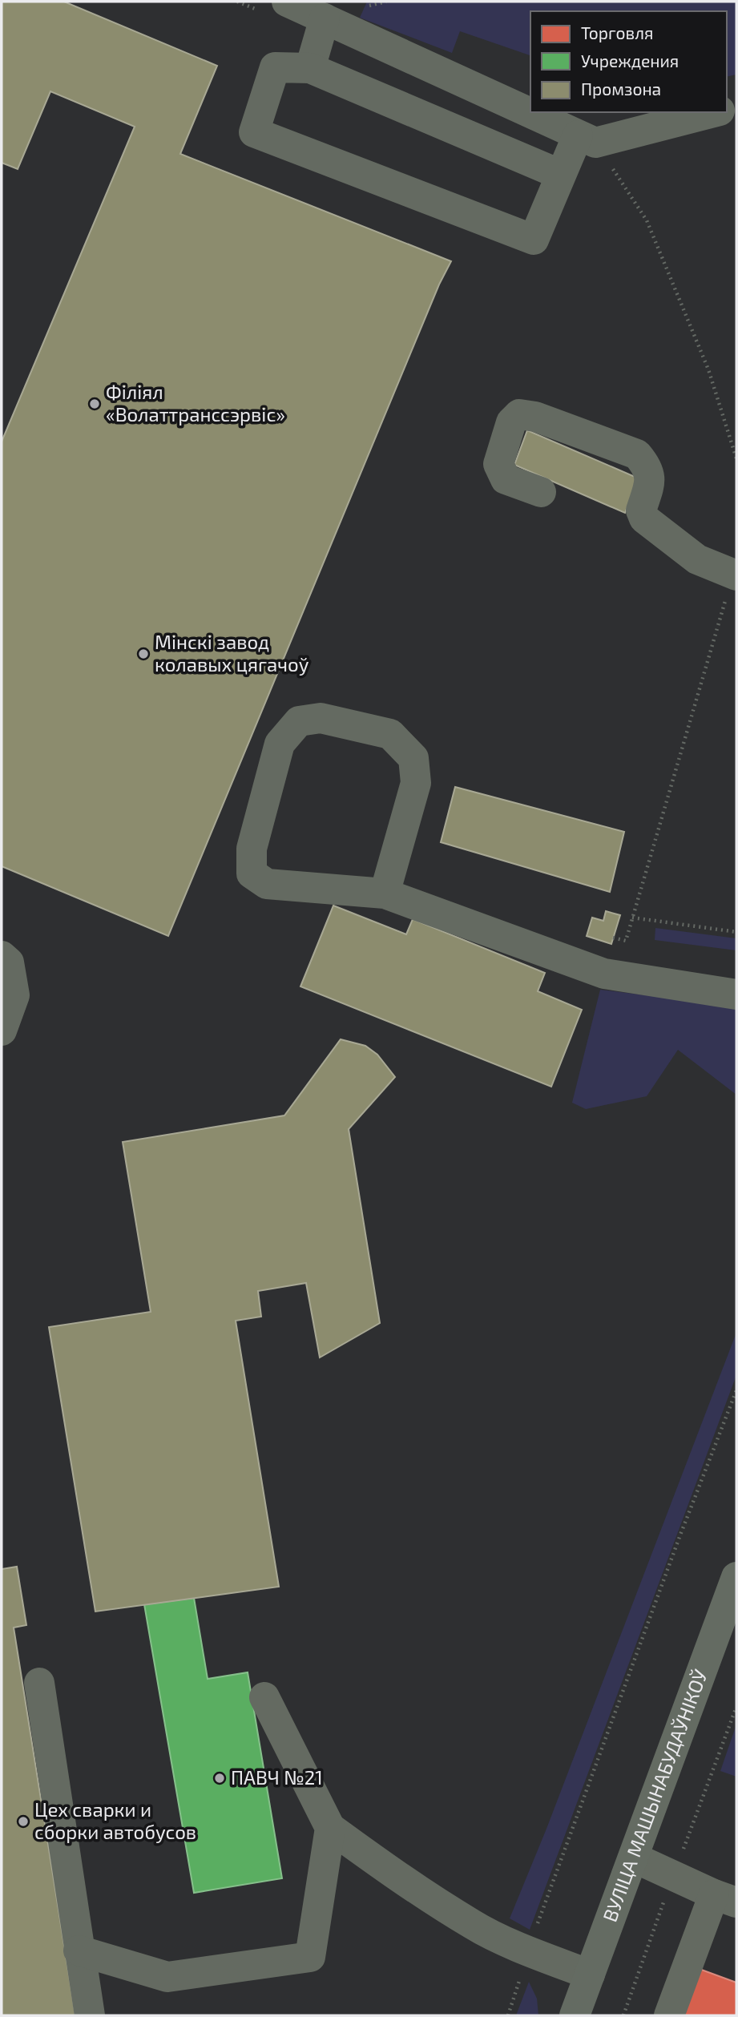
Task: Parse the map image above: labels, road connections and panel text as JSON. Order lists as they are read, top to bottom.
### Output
{
  "streets": {
    "main road": ["ВУЛІЦА МАШЫНАБУДАЎНІКОЎ"]
  },
  "places": [
    "Філіял «Волаттранссэрвіс»",
    "Мінскі завод колавых цягачоў",
    "ПАВЧ №21",
    "Цех сварки и сборки автобусов"
  ],
  "legend": ["Торговля", "Учреждения", "Промзона"]
}
